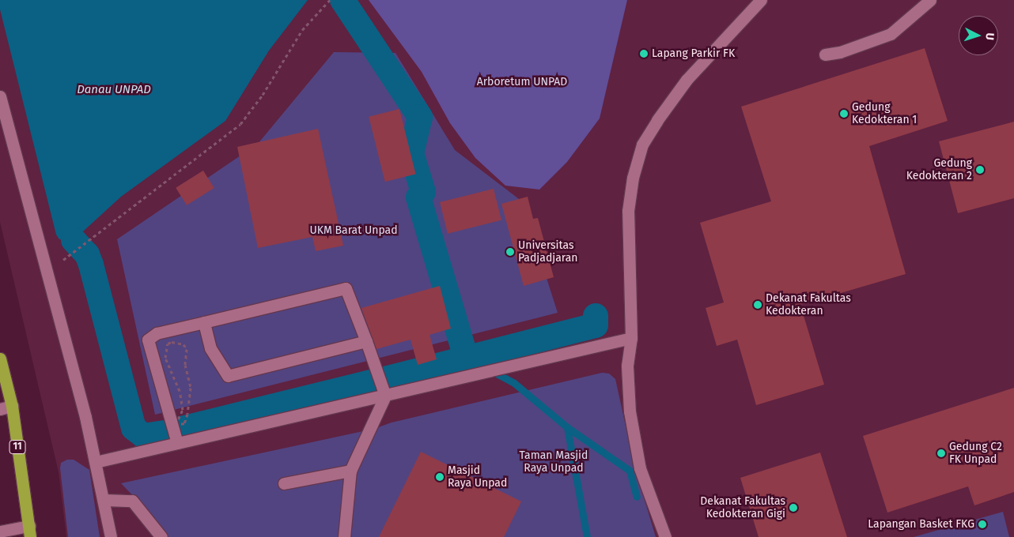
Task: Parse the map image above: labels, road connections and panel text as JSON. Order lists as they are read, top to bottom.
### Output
{
  "streets": {
    "highway": ["11"]
  },
  "water": ["Danau UNPAD"],
  "parks": ["Arboretum UNPAD", "UKM Barat Unpad", "Taman Masjid Raya Unpad"],
  "places": [
    "Lapang Parkir FK",
    "Gedung Kedokteran 1",
    "Gedung Kedokteran 2",
    "Universitas Padjadjaran",
    "Dekanat Fakultas Kedokteran",
    "Gedung C2 FK Unpad",
    "Masjid Raya Unpad",
    "Dekanat Fakultas Kedokteran Gigi",
    "Lapangan Basket FKG"
  ],
  "north": "right"
}
